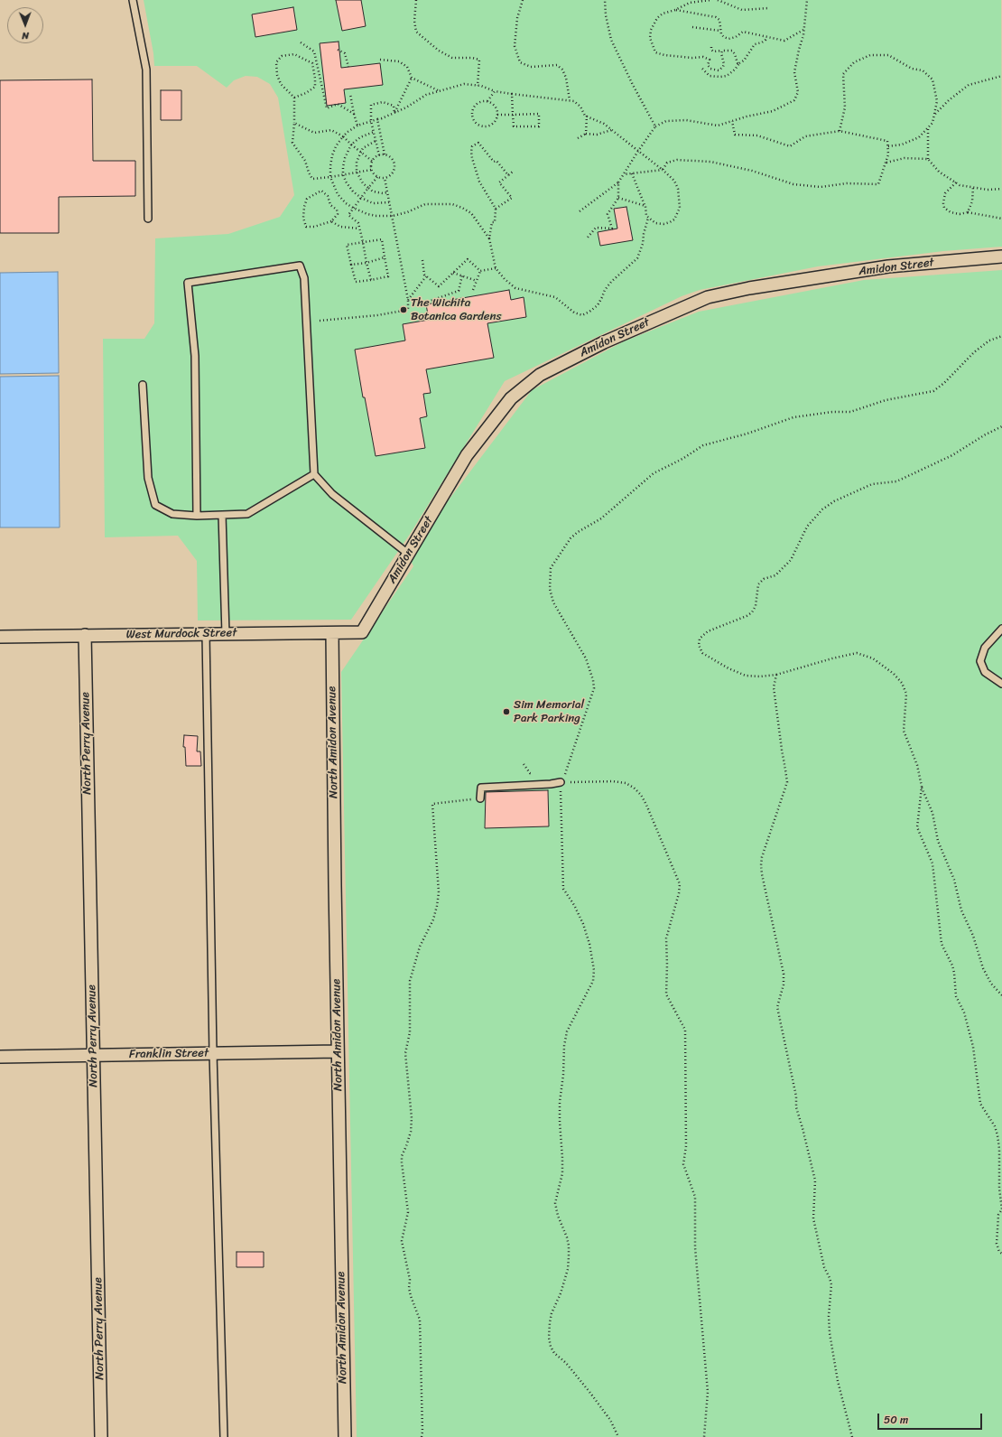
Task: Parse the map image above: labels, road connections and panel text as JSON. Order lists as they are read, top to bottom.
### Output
{
  "streets": {
    "street": [
      "Amidon Street",
      "West Murdock Street",
      "North Amidon Avenue",
      "North Perry Avenue",
      "Franklin Street"
    ]
  },
  "crossings": [
    ["Amidon Street", "West Murdock Street"],
    ["West Murdock Street", "North Amidon Avenue"],
    ["West Murdock Street", "North Perry Avenue"],
    ["North Amidon Avenue", "Franklin Street"],
    ["North Perry Avenue", "Franklin Street"]
  ],
  "places": ["The Wichita Botanica Gardens", "Sim Memorial Park Parking"],
  "scale_bar": "50 m",
  "north": "bottom"
}
